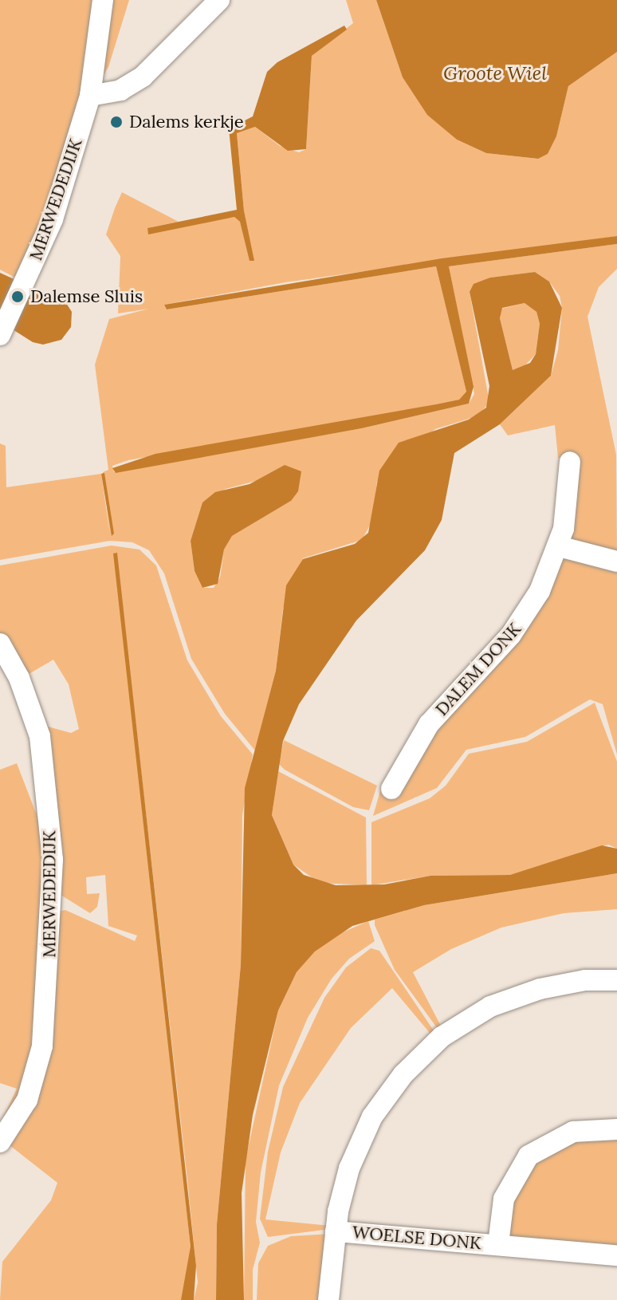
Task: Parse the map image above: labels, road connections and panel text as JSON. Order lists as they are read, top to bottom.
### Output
{
  "streets": {
    "street": ["MERWEDEDIJK", "DALEM DONK", "WOELSE DONK"]
  },
  "water": ["Groote Wiel"],
  "places": ["Dalems kerkje", "Dalemse Sluis"]
}
